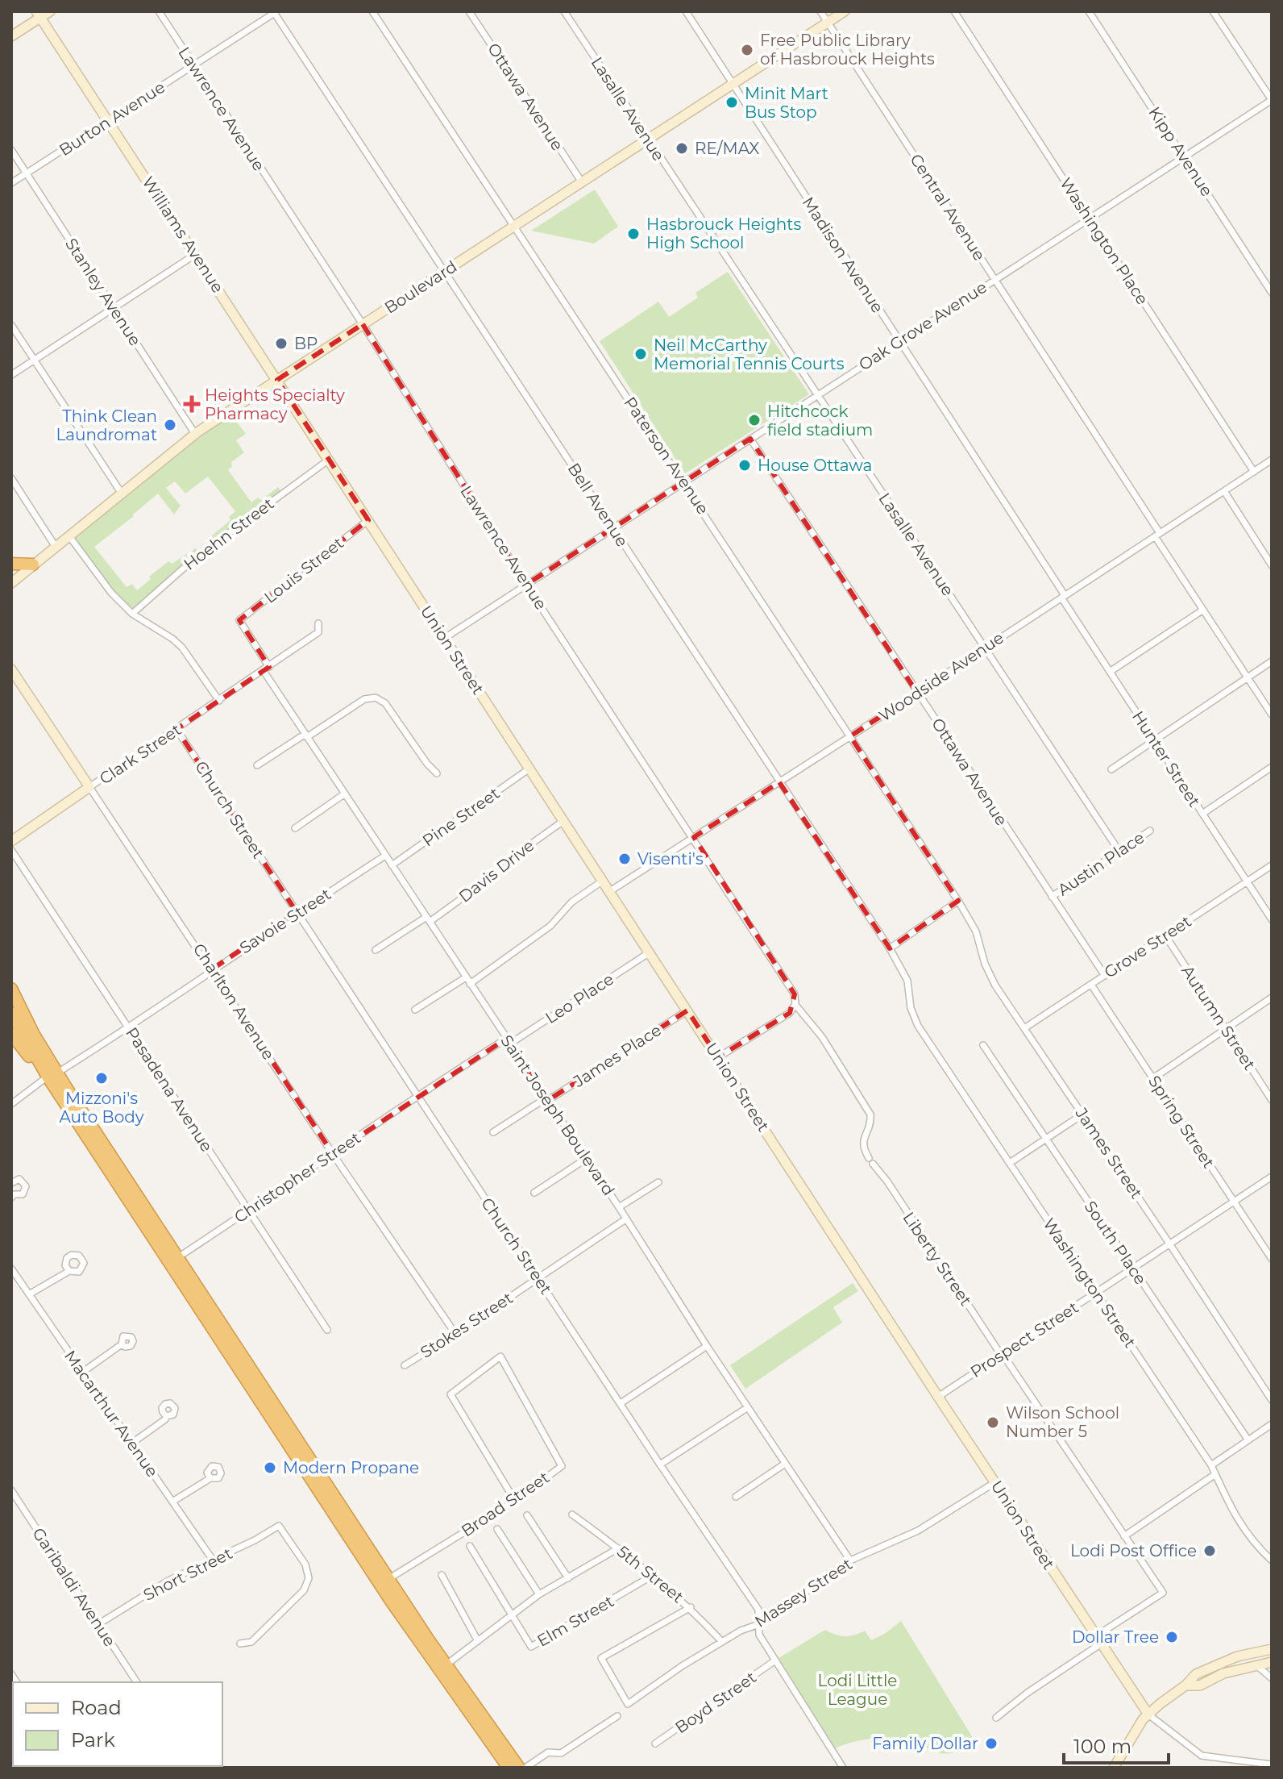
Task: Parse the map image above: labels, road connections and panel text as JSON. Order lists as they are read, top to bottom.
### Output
{
  "streets": {
    "street": [
      "Ottawa Avenue",
      "Lawrence Avenue",
      "Lasalle Avenue",
      "Burton Avenue",
      "Kipp Avenue",
      "Central Avenue",
      "Williams Avenue",
      "Washington Place",
      "Madison Avenue",
      "Boulevard",
      "Stanley Avenue",
      "Oak Grove Avenue",
      "Paterson Avenue",
      "Bell Avenue",
      "Hoehn Street",
      "Louis Street",
      "Union Street",
      "Woodside Avenue",
      "Clark Street",
      "Hunter Street",
      "Church Street",
      "Pine Street",
      "Austin Place",
      "Davis Drive",
      "Savoie Street",
      "Grove Street",
      "Leo Place",
      "Charlton Avenue",
      "Autumn Street",
      "James Place",
      "Pasadena Avenue",
      "Saint Joseph Boulevard",
      "Spring Street",
      "James Street",
      "Christopher Street",
      "South Place",
      "Liberty Street",
      "Washington Street",
      "Stokes Street",
      "Prospect Street",
      "Macarthur Avenue",
      "Broad Street",
      "Short Street",
      "5th Street",
      "Garibaldi Avenue",
      "Massey Street",
      "Elm Street",
      "Boyd Street"
    ]
  },
  "crossings": [
    ["Ottawa Avenue", "Boulevard"],
    ["Ottawa Avenue", "Oak Grove Avenue"],
    ["Ottawa Avenue", "Woodside Avenue"],
    ["Ottawa Avenue", "Austin Place"],
    ["Ottawa Avenue", "Grove Street"],
    ["Lawrence Avenue", "Burton Avenue"],
    ["Lawrence Avenue", "Boulevard"],
    ["Lawrence Avenue", "Oak Grove Avenue"],
    ["Lawrence Avenue", "Woodside Avenue"],
    ["Lawrence Avenue", "Liberty Street"],
    ["Lasalle Avenue", "Boulevard"],
    ["Lasalle Avenue", "Oak Grove Avenue"],
    ["Lasalle Avenue", "Woodside Avenue"],
    ["Lasalle Avenue", "Austin Place"],
    ["Burton Avenue", "Williams Avenue"],
    ["Burton Avenue", "Stanley Avenue"],
    ["Burton Avenue", "Bell Avenue"],
    ["Kipp Avenue", "Oak Grove Avenue"],
    ["Central Avenue", "Boulevard"],
    ["Central Avenue", "Oak Grove Avenue"],
    ["Central Avenue", "Woodside Avenue"],
    ["Williams Avenue", "Boulevard"],
    ["Williams Avenue", "Hoehn Street"],
    ["Williams Avenue", "Union Street"],
    ["Washington Place", "Oak Grove Avenue"],
    ["Washington Place", "Woodside Avenue"],
    ["Madison Avenue", "Boulevard"],
    ["Madison Avenue", "Oak Grove Avenue"],
    ["Madison Avenue", "Woodside Avenue"],
    ["Madison Avenue", "Hunter Street"],
    ["Boulevard", "Stanley Avenue"],
    ["Boulevard", "Paterson Avenue"],
    ["Boulevard", "Bell Avenue"],
    ["Oak Grove Avenue", "Paterson Avenue"],
    ["Oak Grove Avenue", "Bell Avenue"],
    ["Oak Grove Avenue", "Union Street"],
    ["Paterson Avenue", "Woodside Avenue"],
    ["Paterson Avenue", "James Street"],
    ["Bell Avenue", "Woodside Avenue"],
    ["Bell Avenue", "Washington Street"],
    ["Hoehn Street", "Union Street"],
    ["Louis Street", "Union Street"],
    ["Louis Street", "Saint Joseph Boulevard"],
    ["Union Street", "Woodside Avenue"],
    ["Union Street", "Pine Street"],
    ["Union Street", "Davis Drive"],
    ["Union Street", "Leo Place"],
    ["Union Street", "James Place"],
    ["Union Street", "Liberty Street"],
    ["Union Street", "Prospect Street"],
    ["Union Street", "Massey Street"],
    ["Woodside Avenue", "Hunter Street"],
    ["Clark Street", "Church Street"],
    ["Clark Street", "Charlton Avenue"],
    ["Clark Street", "Saint Joseph Boulevard"],
    ["Hunter Street", "Grove Street"],
    ["Church Street", "Savoie Street"],
    ["Church Street", "Leo Place"],
    ["Church Street", "Christopher Street"],
    ["Church Street", "Stokes Street"],
    ["Church Street", "Massey Street"],
    ["Church Street", "Boyd Street"],
    ["Pine Street", "Saint Joseph Boulevard"],
    ["Davis Drive", "Saint Joseph Boulevard"],
    ["Savoie Street", "Charlton Avenue"],
    ["Savoie Street", "Pasadena Avenue"],
    ["Savoie Street", "Saint Joseph Boulevard"],
    ["Grove Street", "Autumn Street"],
    ["Grove Street", "Spring Street"],
    ["Grove Street", "James Street"],
    ["Leo Place", "Saint Joseph Boulevard"],
    ["Leo Place", "Christopher Street"],
    ["Charlton Avenue", "Christopher Street"],
    ["Charlton Avenue", "Stokes Street"],
    ["James Place", "Saint Joseph Boulevard"],
    ["Pasadena Avenue", "Christopher Street"],
    ["Saint Joseph Boulevard", "Stokes Street"],
    ["Saint Joseph Boulevard", "Massey Street"],
    ["Spring Street", "Prospect Street"],
    ["James Street", "Prospect Street"],
    ["South Place", "Prospect Street"],
    ["Liberty Street", "Prospect Street"],
    ["Washington Street", "Prospect Street"],
    ["Macarthur Avenue", "Short Street"],
    ["Short Street", "Garibaldi Avenue"],
    ["5th Street", "Massey Street"],
    ["5th Street", "Elm Street"]
  ],
  "parks": ["Lodi Little League"],
  "places": {
    "other": [
      "Free Public Library of Hasbrouck Heights",
      "Minit Mart Bus Stop",
      "RE/MAX",
      "Hasbrouck Heights High School",
      "BP",
      "Neil McCarthy Memorial Tennis Courts",
      "Hitchcock field stadium",
      "Think Clean Laundromat",
      "House Ottawa",
      "Visenti's",
      "Mizzoni's Auto Body",
      "Wilson School Number 5",
      "Modern Propane",
      "Lodi Post Office",
      "Dollar Tree",
      "Family Dollar"
    ],
    "health": ["Heights Specialty Pharmacy"]
  },
  "legend": ["Road", "Park"],
  "scale_bar": "100 m"
}
